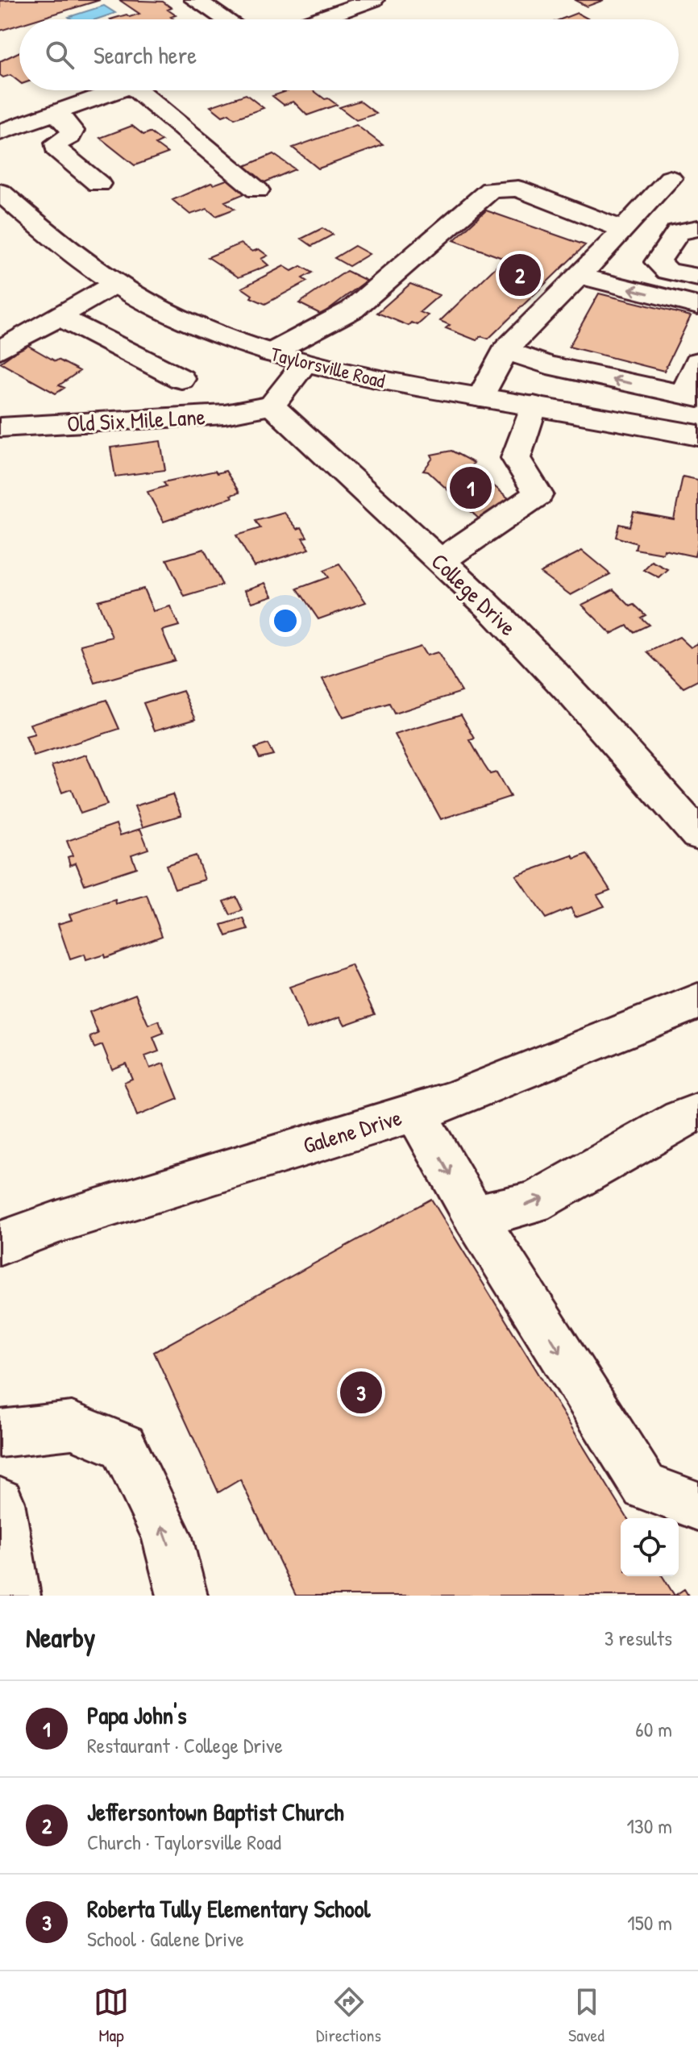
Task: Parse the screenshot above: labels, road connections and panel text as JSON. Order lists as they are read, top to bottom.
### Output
{
  "streets": {
    "street": [
      "Taylorsville Road",
      "Old Six Mile Lane",
      "College Drive",
      "Galene Drive"
    ]
  },
  "crossings": [
    ["Old Six Mile Lane", "College Drive"]
  ],
  "page": {
    "search": "Search here",
    "pins": ["2", "1", "3"],
    "heading": ["Nearby", "3 results"],
    "list": [
      {
        "mark": "1",
        "name": "Papa John's",
        "note": "Restaurant · College Drive",
        "value": "60 m"
      },
      {
        "mark": "2",
        "name": "Jeffersontown Baptist Church",
        "note": "Church · Taylorsville Road",
        "value": "130 m"
      },
      {
        "mark": "3",
        "name": "Roberta Tully Elementary School",
        "note": "School · Galene Drive",
        "value": "150 m"
      }
    ],
    "nav": ["Map", "Directions", "Saved"]
  }
}
